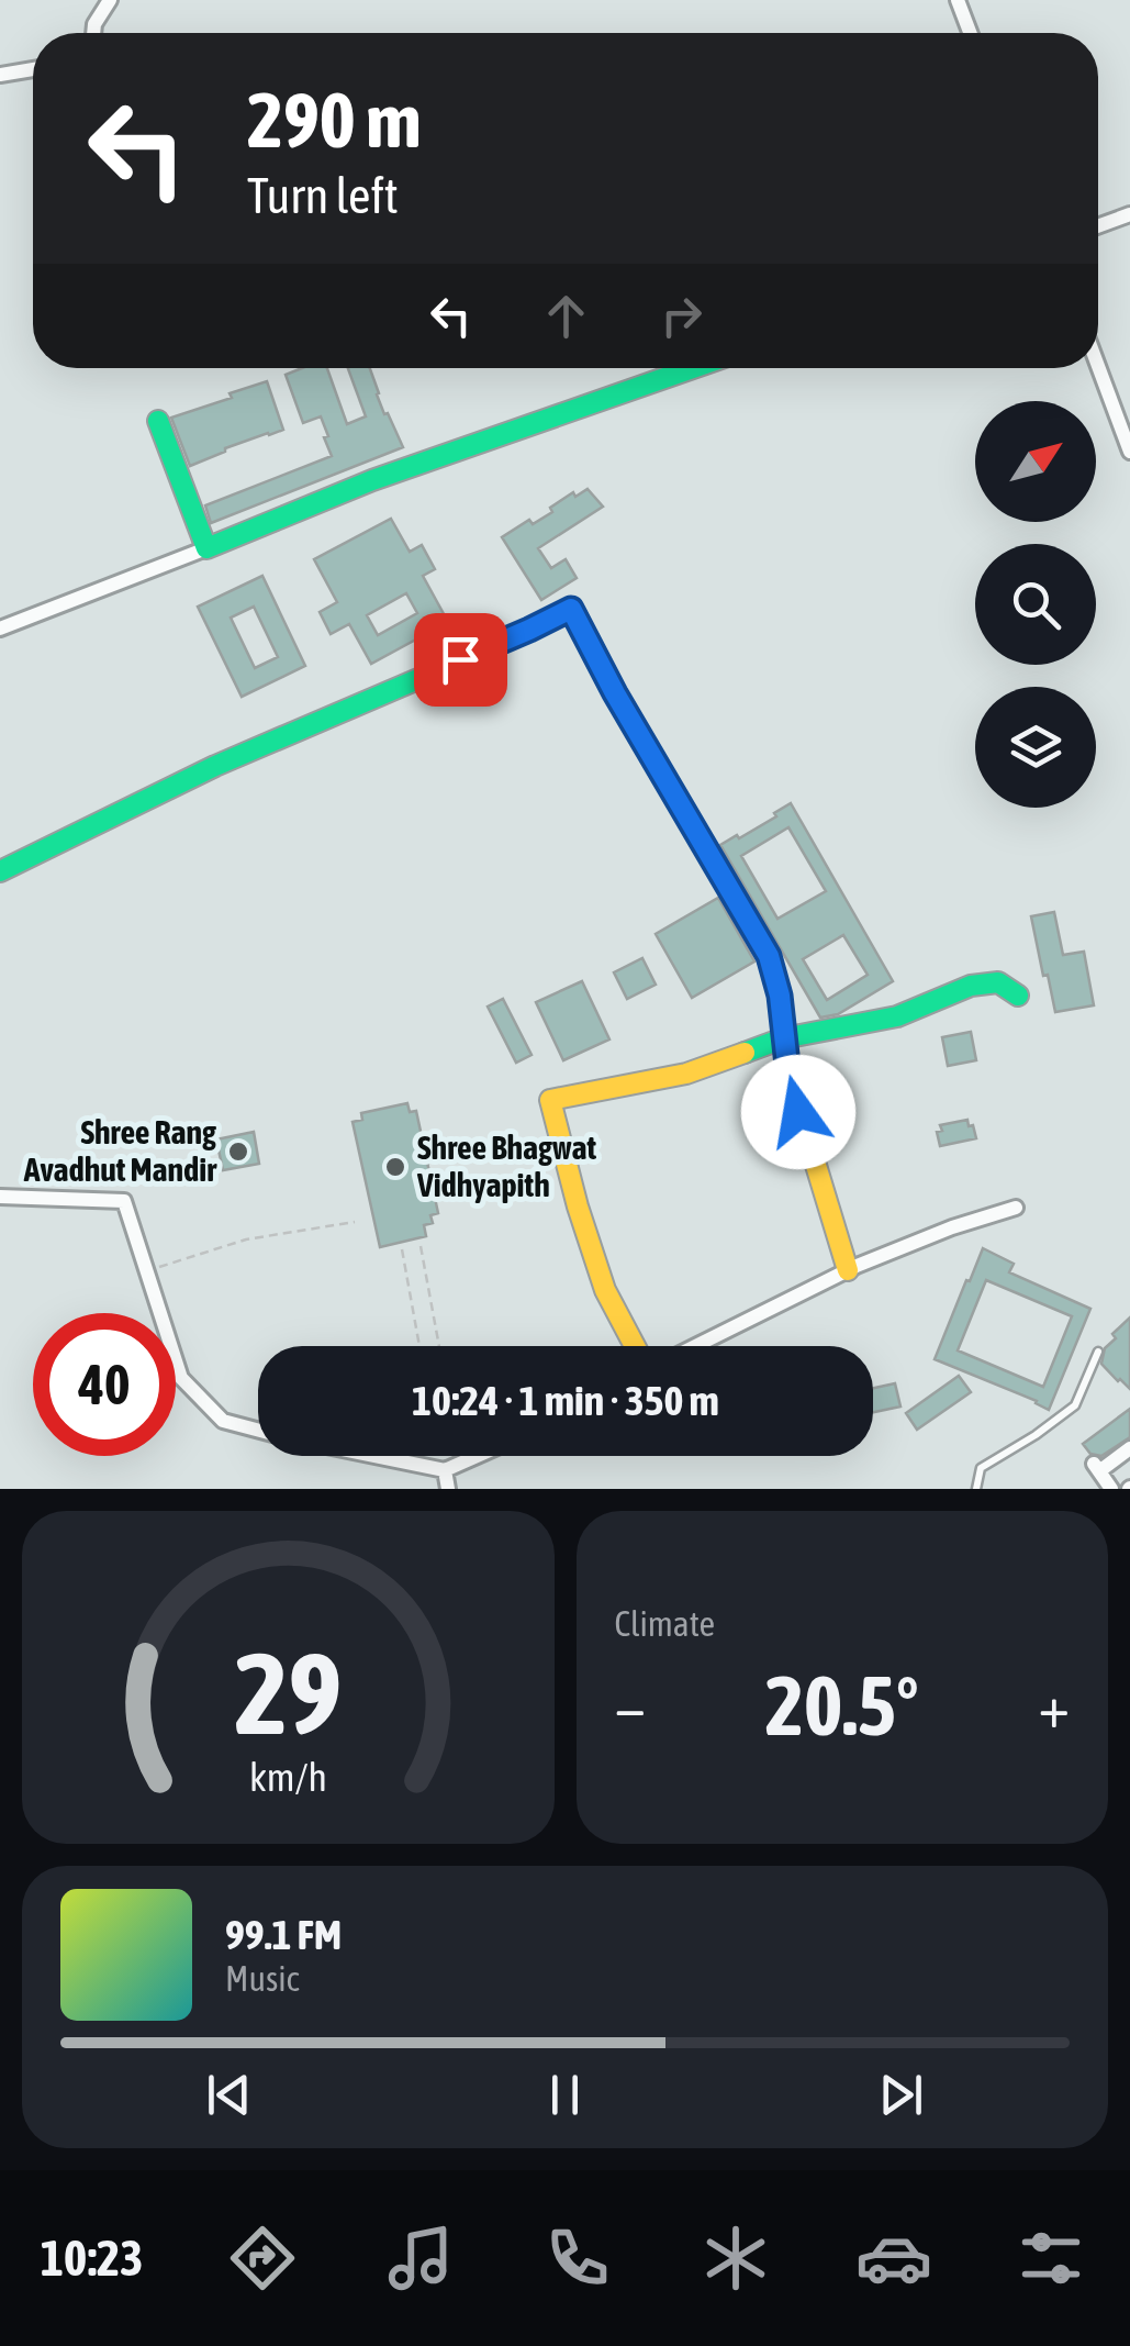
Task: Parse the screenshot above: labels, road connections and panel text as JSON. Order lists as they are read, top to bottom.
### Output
{
  "places": ["Shree Rang Avadhut Mandir", "Shree Bhagwat Vidhyapith"],
  "north": "top right",
  "page": {
    "turn": ["290 m", "Turn left"],
    "limit": "40",
    "trip": "10:24 · 1 min · 350 m",
    "tile": "Climate",
    "heat": ["−", "20.5°", "+"],
    "song": ["99.1 FM", "Music"],
    "tabs": "10:23",
    "gauge": ["29", "km/h"]
  }
}
